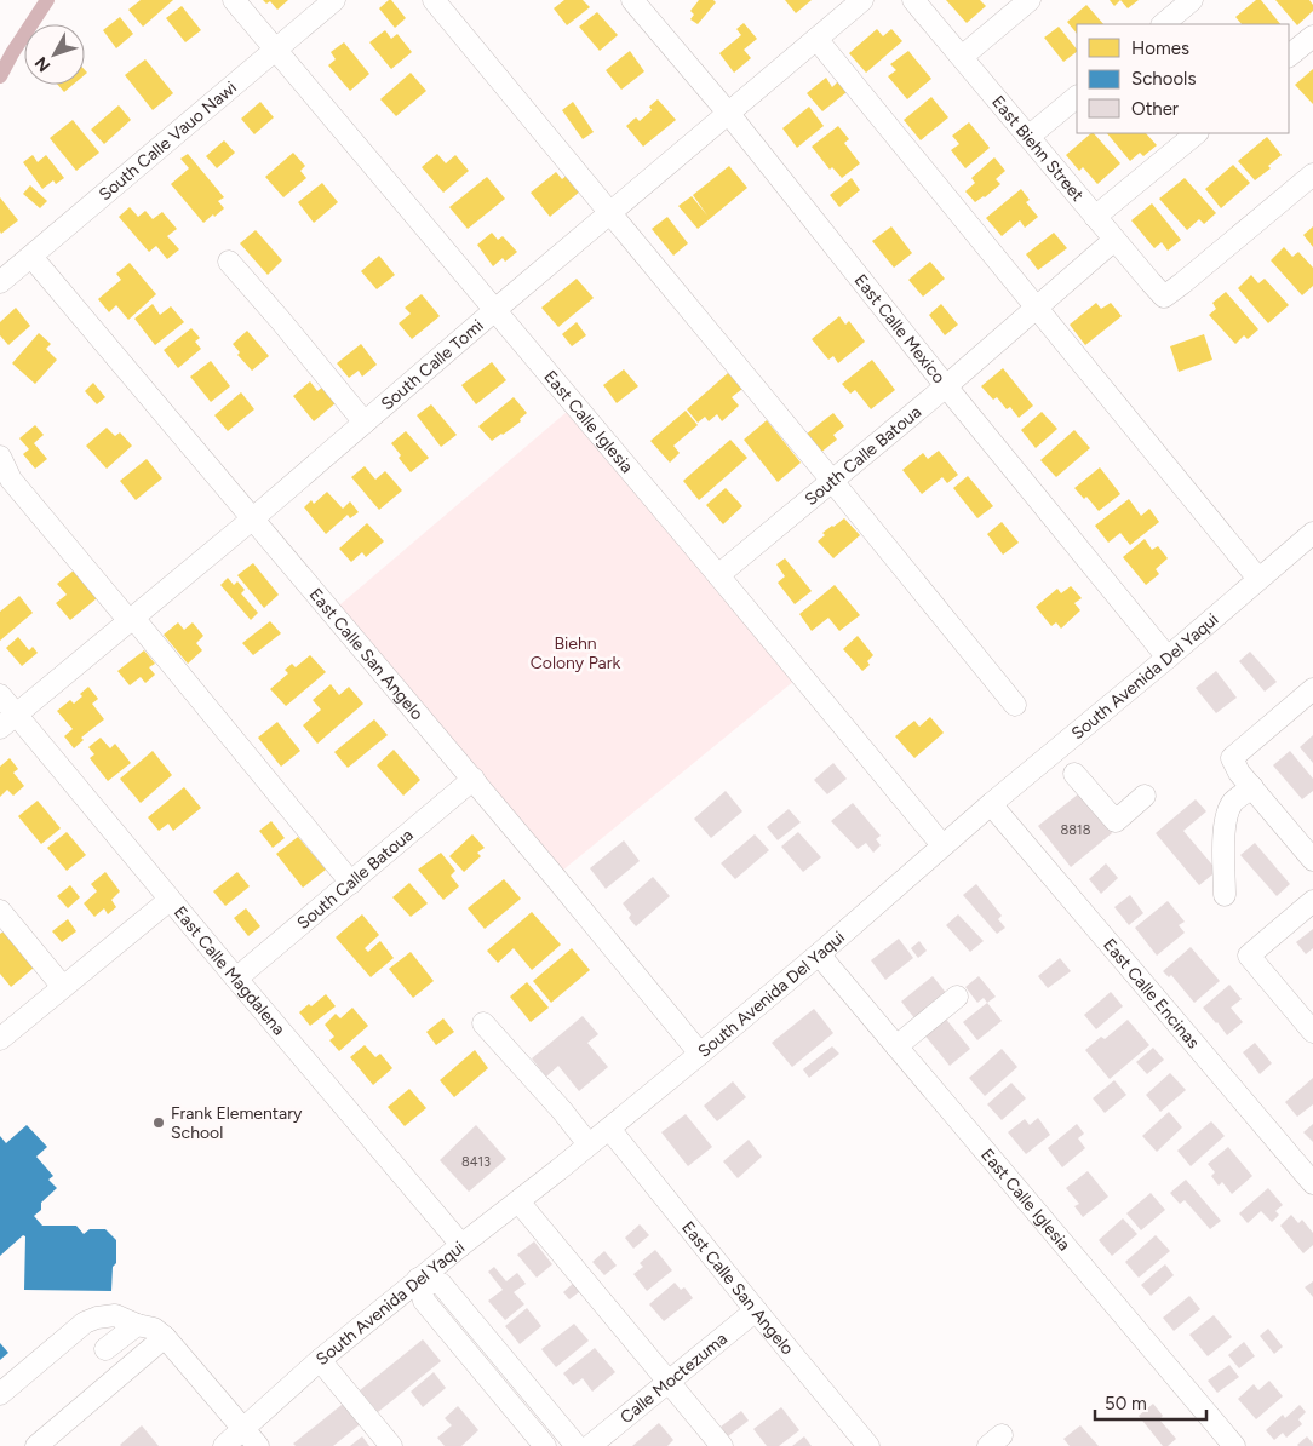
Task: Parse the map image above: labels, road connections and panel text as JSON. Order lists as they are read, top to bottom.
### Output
{
  "streets": {
    "street": [
      "South Calle Vauo Nawi",
      "East Biehn Street",
      "East Calle Mexico",
      "South Calle Tomi",
      "East Calle Iglesia",
      "South Calle Batoua",
      "East Calle San Angelo",
      "South Avenida Del Yaqui",
      "East Calle Magdalena",
      "East Calle Encinas",
      "Calle Moctezuma"
    ]
  },
  "crossings": [
    ["South Calle Vauo Nawi", "East Calle Iglesia"],
    ["South Calle Vauo Nawi", "East Calle San Angelo"],
    ["East Biehn Street", "South Calle Batoua"],
    ["East Calle Mexico", "South Calle Tomi"],
    ["East Calle Mexico", "South Calle Batoua"],
    ["East Calle Mexico", "South Avenida Del Yaqui"],
    ["South Calle Tomi", "East Calle Iglesia"],
    ["South Calle Tomi", "East Calle San Angelo"],
    ["South Calle Tomi", "East Calle Magdalena"],
    ["East Calle Iglesia", "South Calle Batoua"],
    ["East Calle Iglesia", "South Avenida Del Yaqui"],
    ["South Calle Batoua", "East Calle San Angelo"],
    ["South Calle Batoua", "East Calle Magdalena"],
    ["East Calle San Angelo", "South Avenida Del Yaqui"],
    ["East Calle San Angelo", "Calle Moctezuma"],
    ["South Avenida Del Yaqui", "East Calle Magdalena"],
    ["South Avenida Del Yaqui", "East Calle Encinas"]
  ],
  "parks": ["Biehn Colony Park"],
  "places": ["Frank Elementary School"],
  "house_numbers": ["8818", "8413"],
  "legend": ["Homes", "Schools", "Other"],
  "scale_bar": "50 m",
  "north": "bottom left"
}
